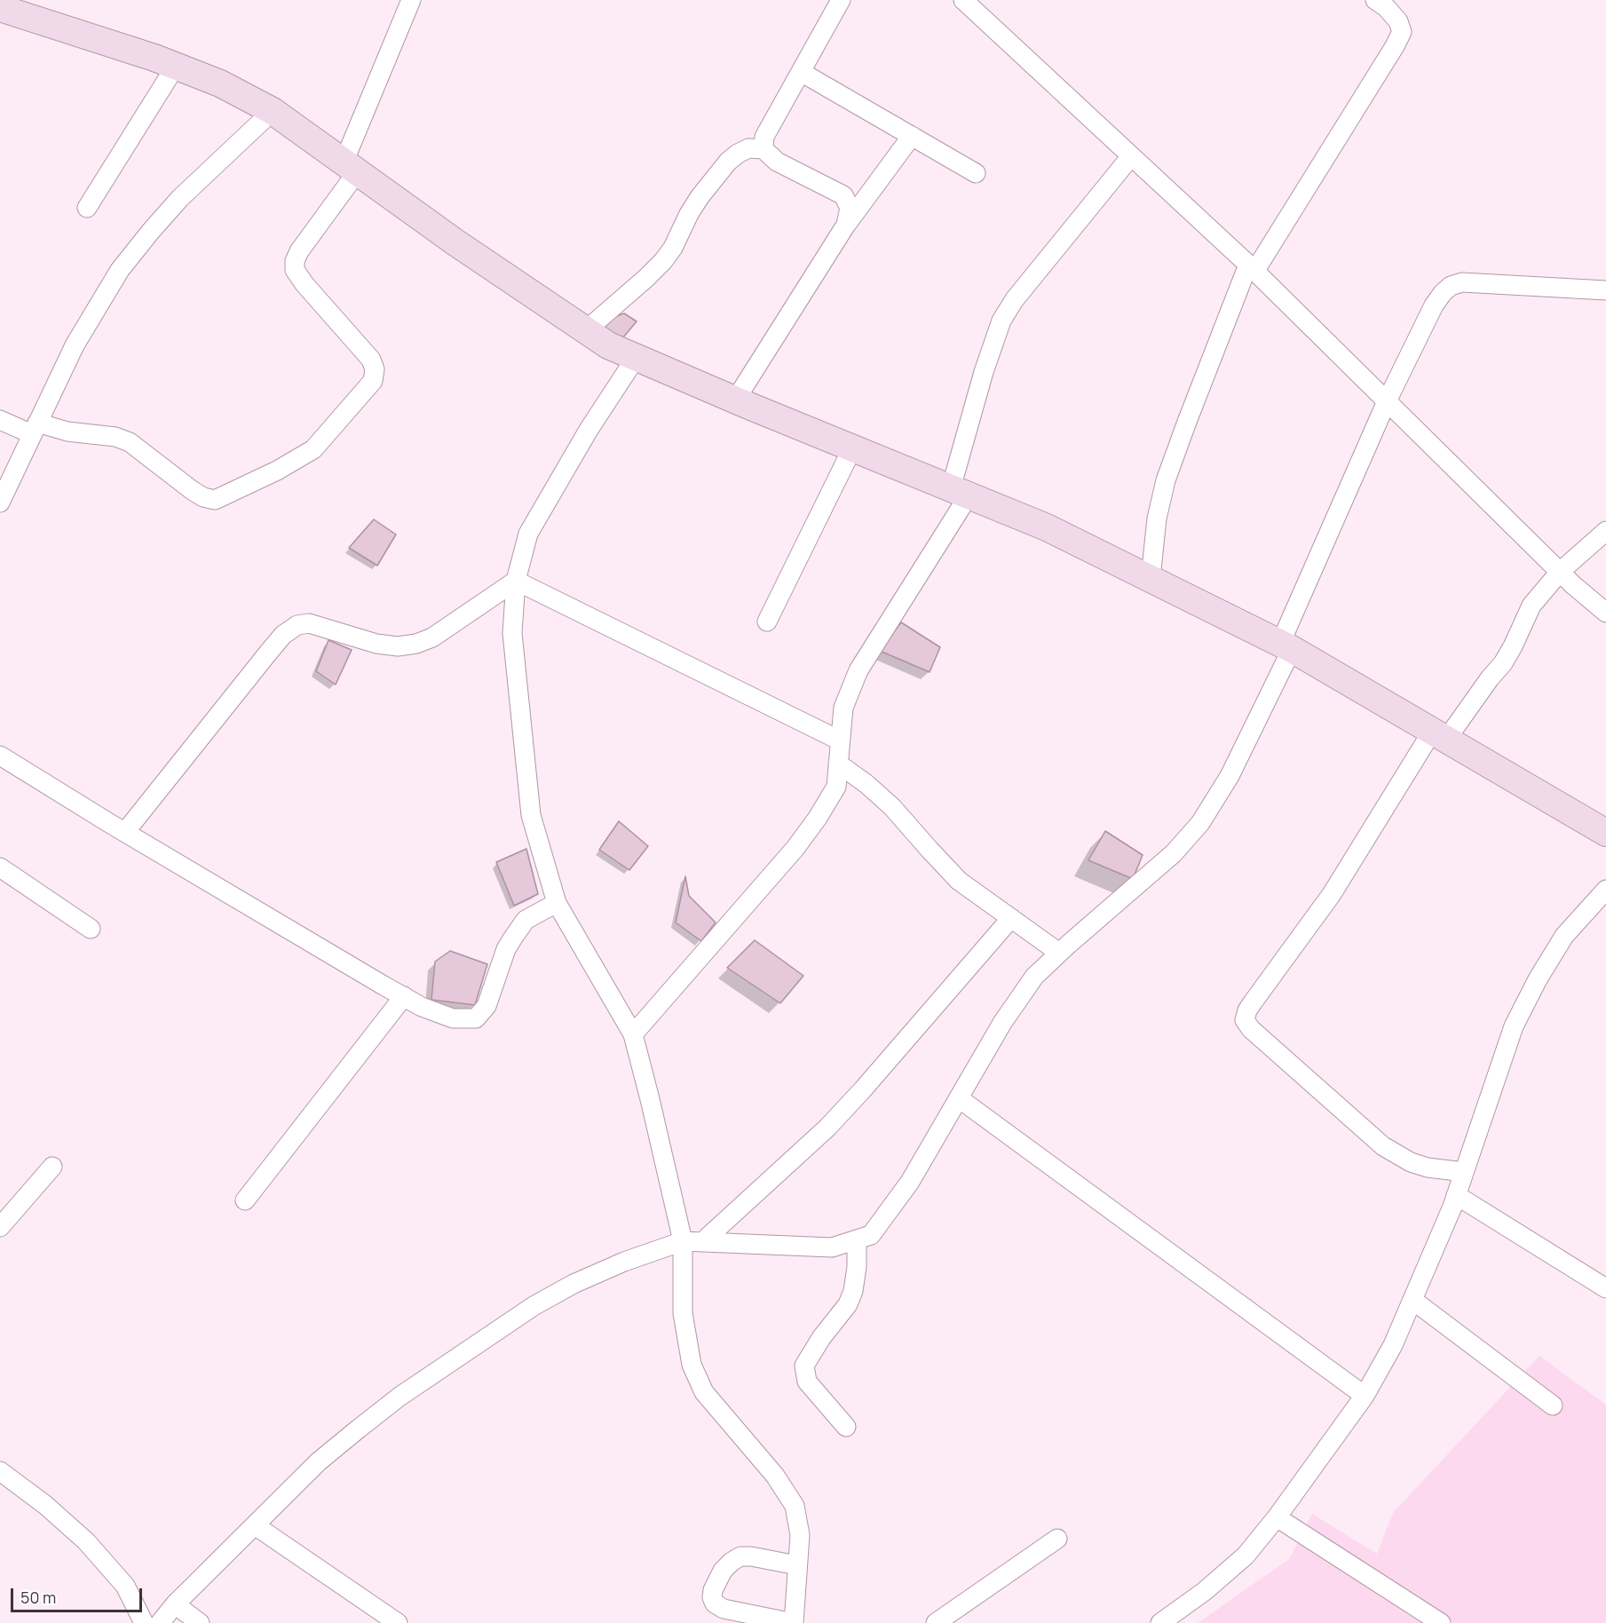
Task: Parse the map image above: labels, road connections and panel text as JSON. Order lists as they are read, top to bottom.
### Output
{
  "scale_bar": "50 m"
}
